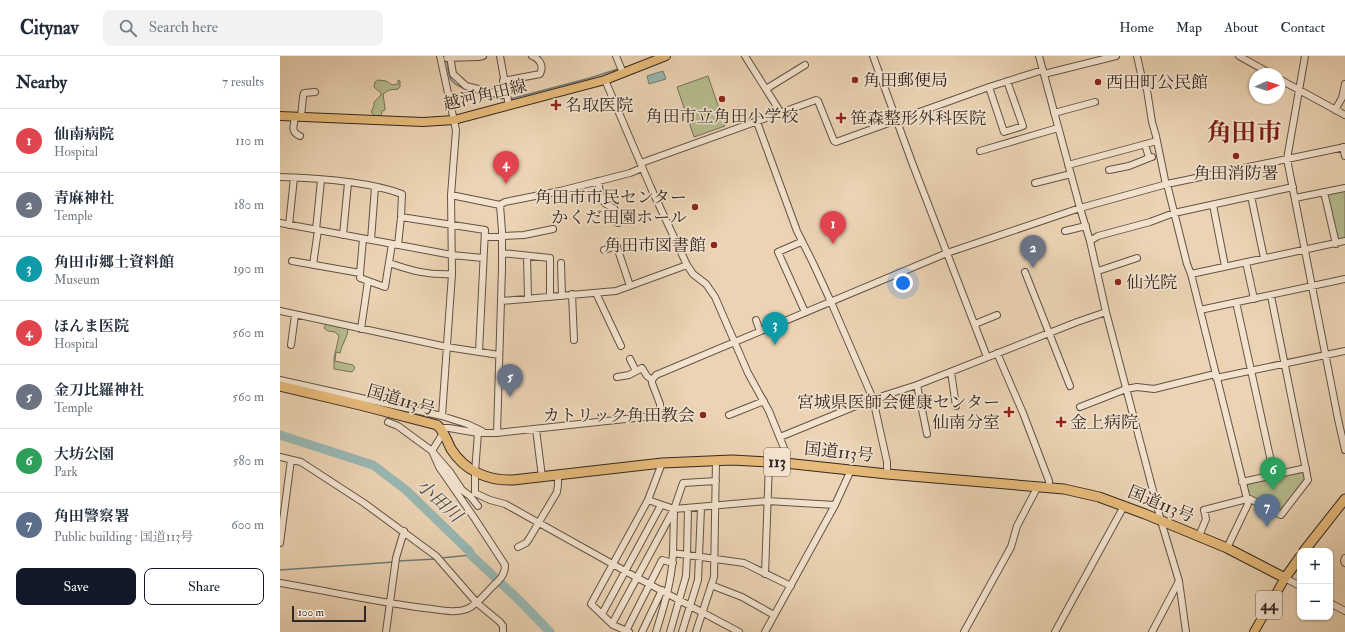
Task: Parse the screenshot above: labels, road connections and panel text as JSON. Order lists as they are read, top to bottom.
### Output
{
  "streets": {
    "highway": ["国道113号", "113"],
    "main road": ["越河角田線", "44"]
  },
  "crossings": [
    ["国道113号", "44"]
  ],
  "districts": ["角田市"],
  "water": ["小田川"],
  "places": {
    "other": [
      "角田郵便局",
      "西田町公民館",
      "角田市立角田小学校",
      "角田消防署",
      "角田市市民センター かくだ田園ホール",
      "角田市図書館",
      "仙光院",
      "カトリック角田教会"
    ],
    "health": [
      "名取医院",
      "笹森整形外科医院",
      "宮城県医師会健康センター 仙南分室",
      "金上病院"
    ]
  },
  "scale_bar": "100 m",
  "north": "right",
  "page": {
    "header": "Citynav",
    "search": "Search here",
    "nav": [
      "Home",
      "Map",
      "About",
      "Contact"
    ],
    "heading": ["Nearby", "7 results"],
    "list": [
      {
        "mark": "1",
        "name": "仙南病院",
        "note": "Hospital",
        "value": "110 m"
      },
      {
        "mark": "2",
        "name": "青麻神社",
        "note": "Temple",
        "value": "180 m"
      },
      {
        "mark": "3",
        "name": "角田市郷土資料館",
        "note": "Museum",
        "value": "190 m"
      },
      {
        "mark": "4",
        "name": "ほんま医院",
        "note": "Hospital",
        "value": "560 m"
      },
      {
        "mark": "5",
        "name": "金刀比羅神社",
        "note": "Temple",
        "value": "560 m"
      },
      {
        "mark": "6",
        "name": "大坊公園",
        "note": "Park",
        "value": "580 m"
      },
      {
        "mark": "7",
        "name": "角田警察署",
        "note": "Public building · 国道113号",
        "value": "600 m"
      }
    ],
    "pins": [
      "4",
      "1",
      "2",
      "3",
      "5",
      "6",
      "7"
    ],
    "map_buttons": ["+", "−"],
    "buttons": ["Save", "Share"],
    "scale": "100 m"
  }
}
